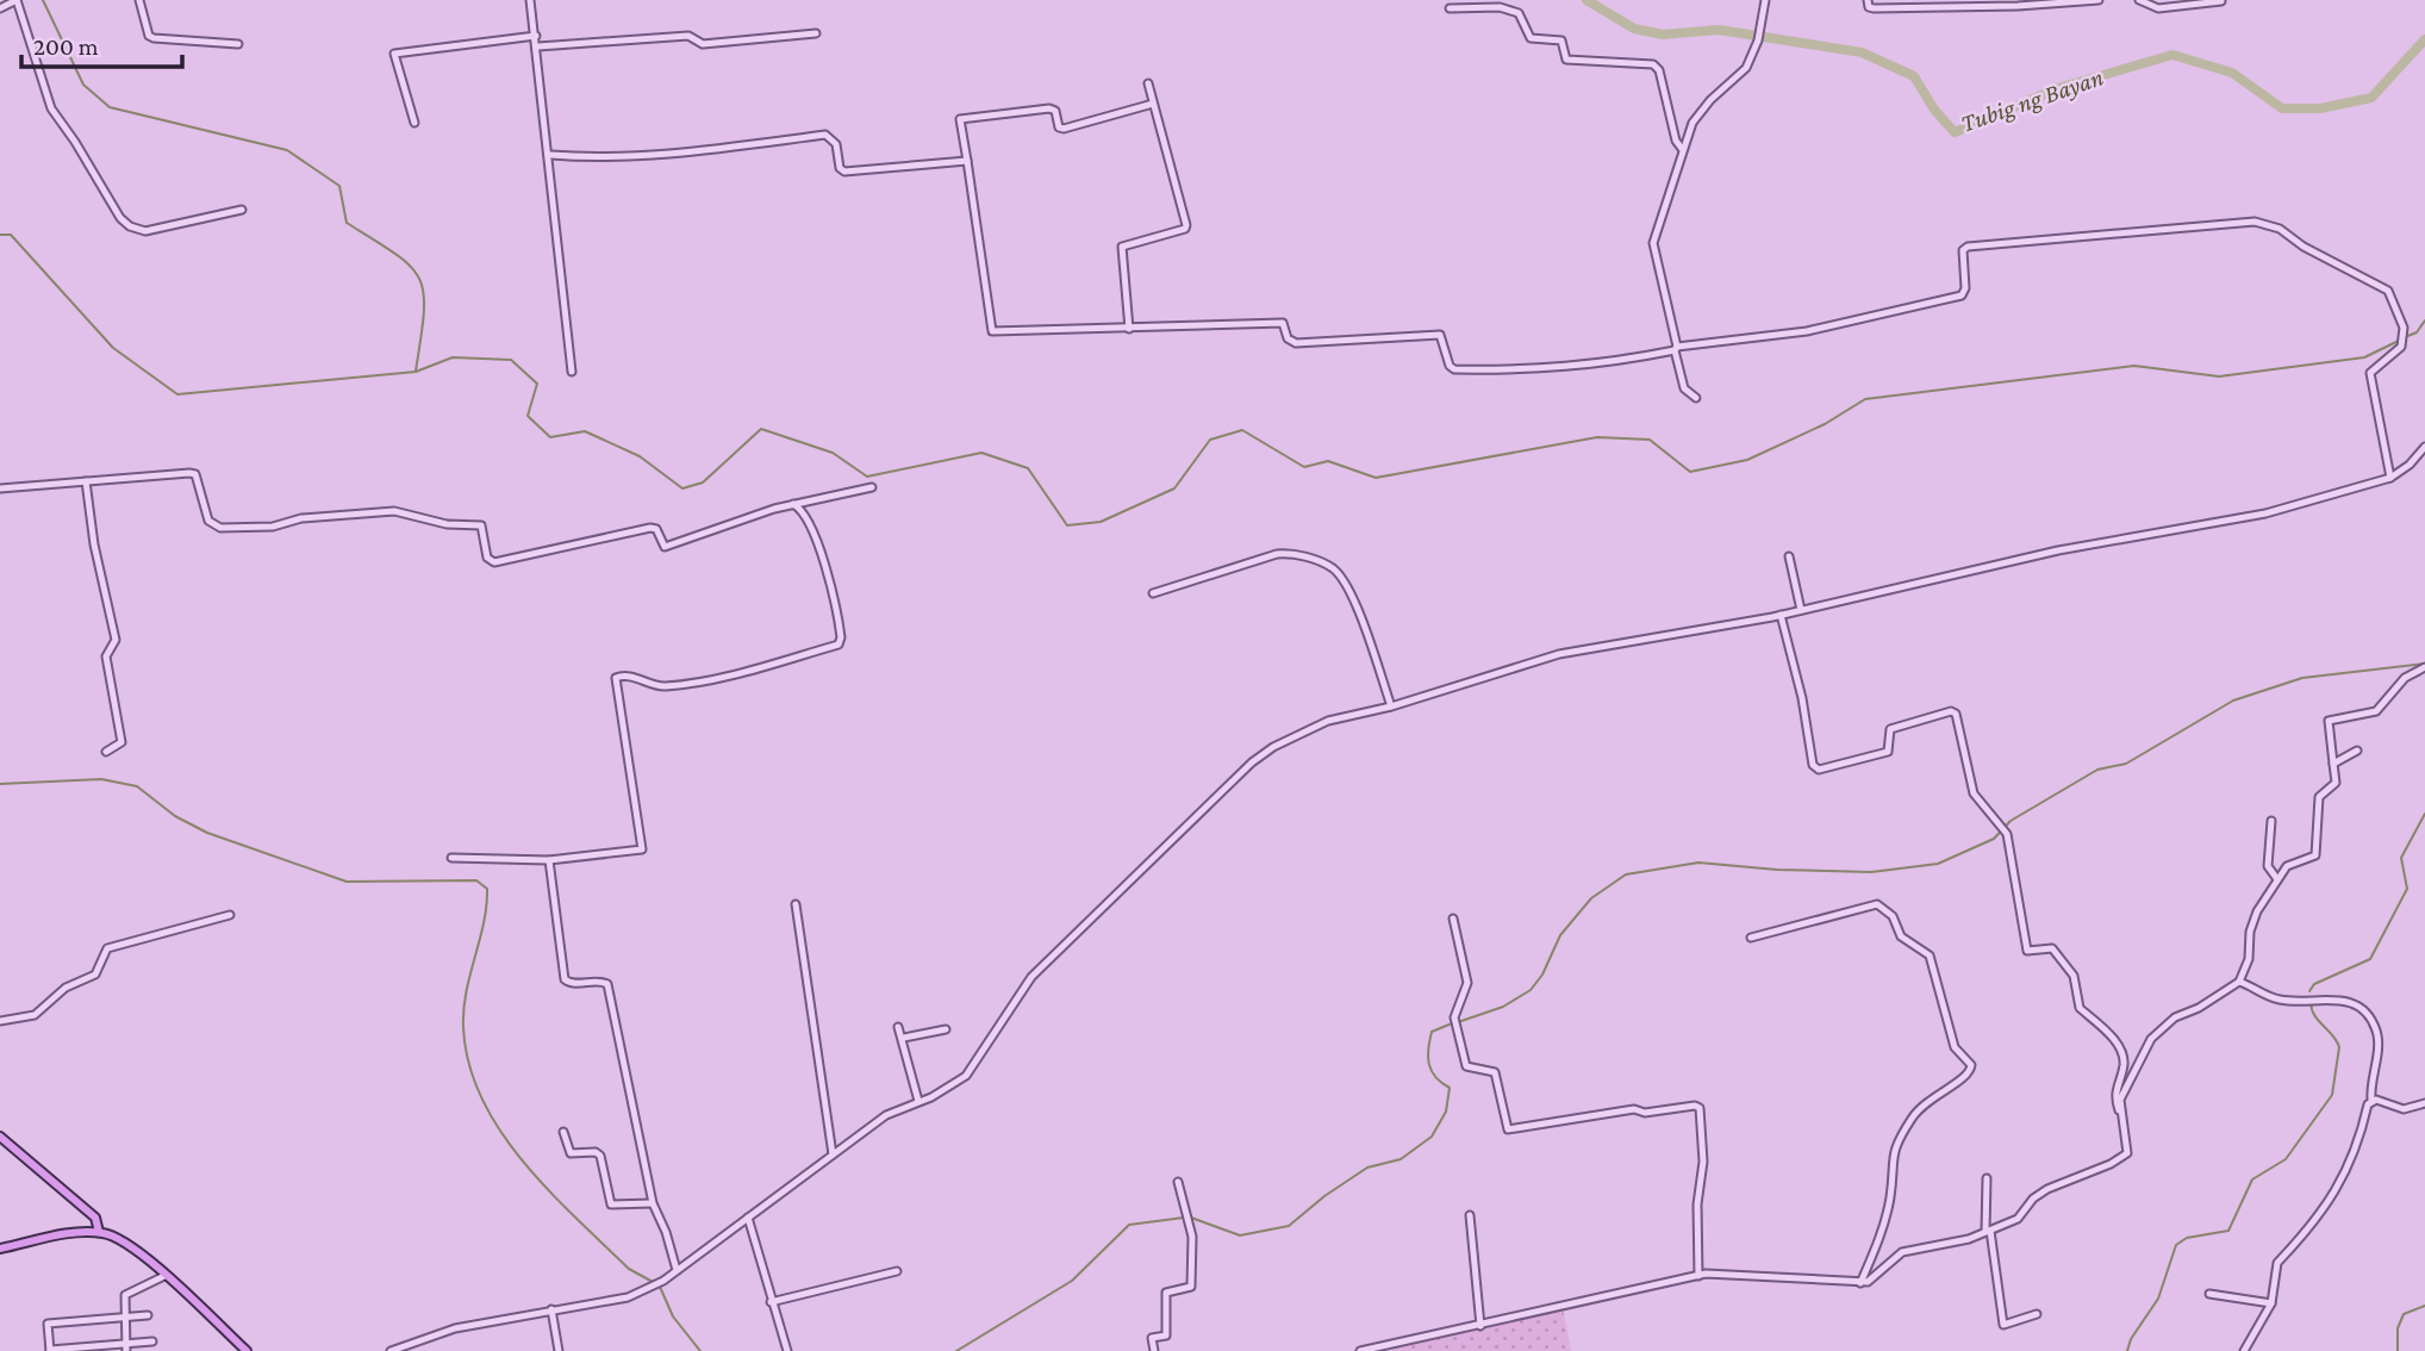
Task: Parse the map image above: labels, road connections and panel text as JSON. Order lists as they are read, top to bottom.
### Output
{
  "water": ["Tubig ng Bayan"],
  "scale_bar": "200 m"
}
